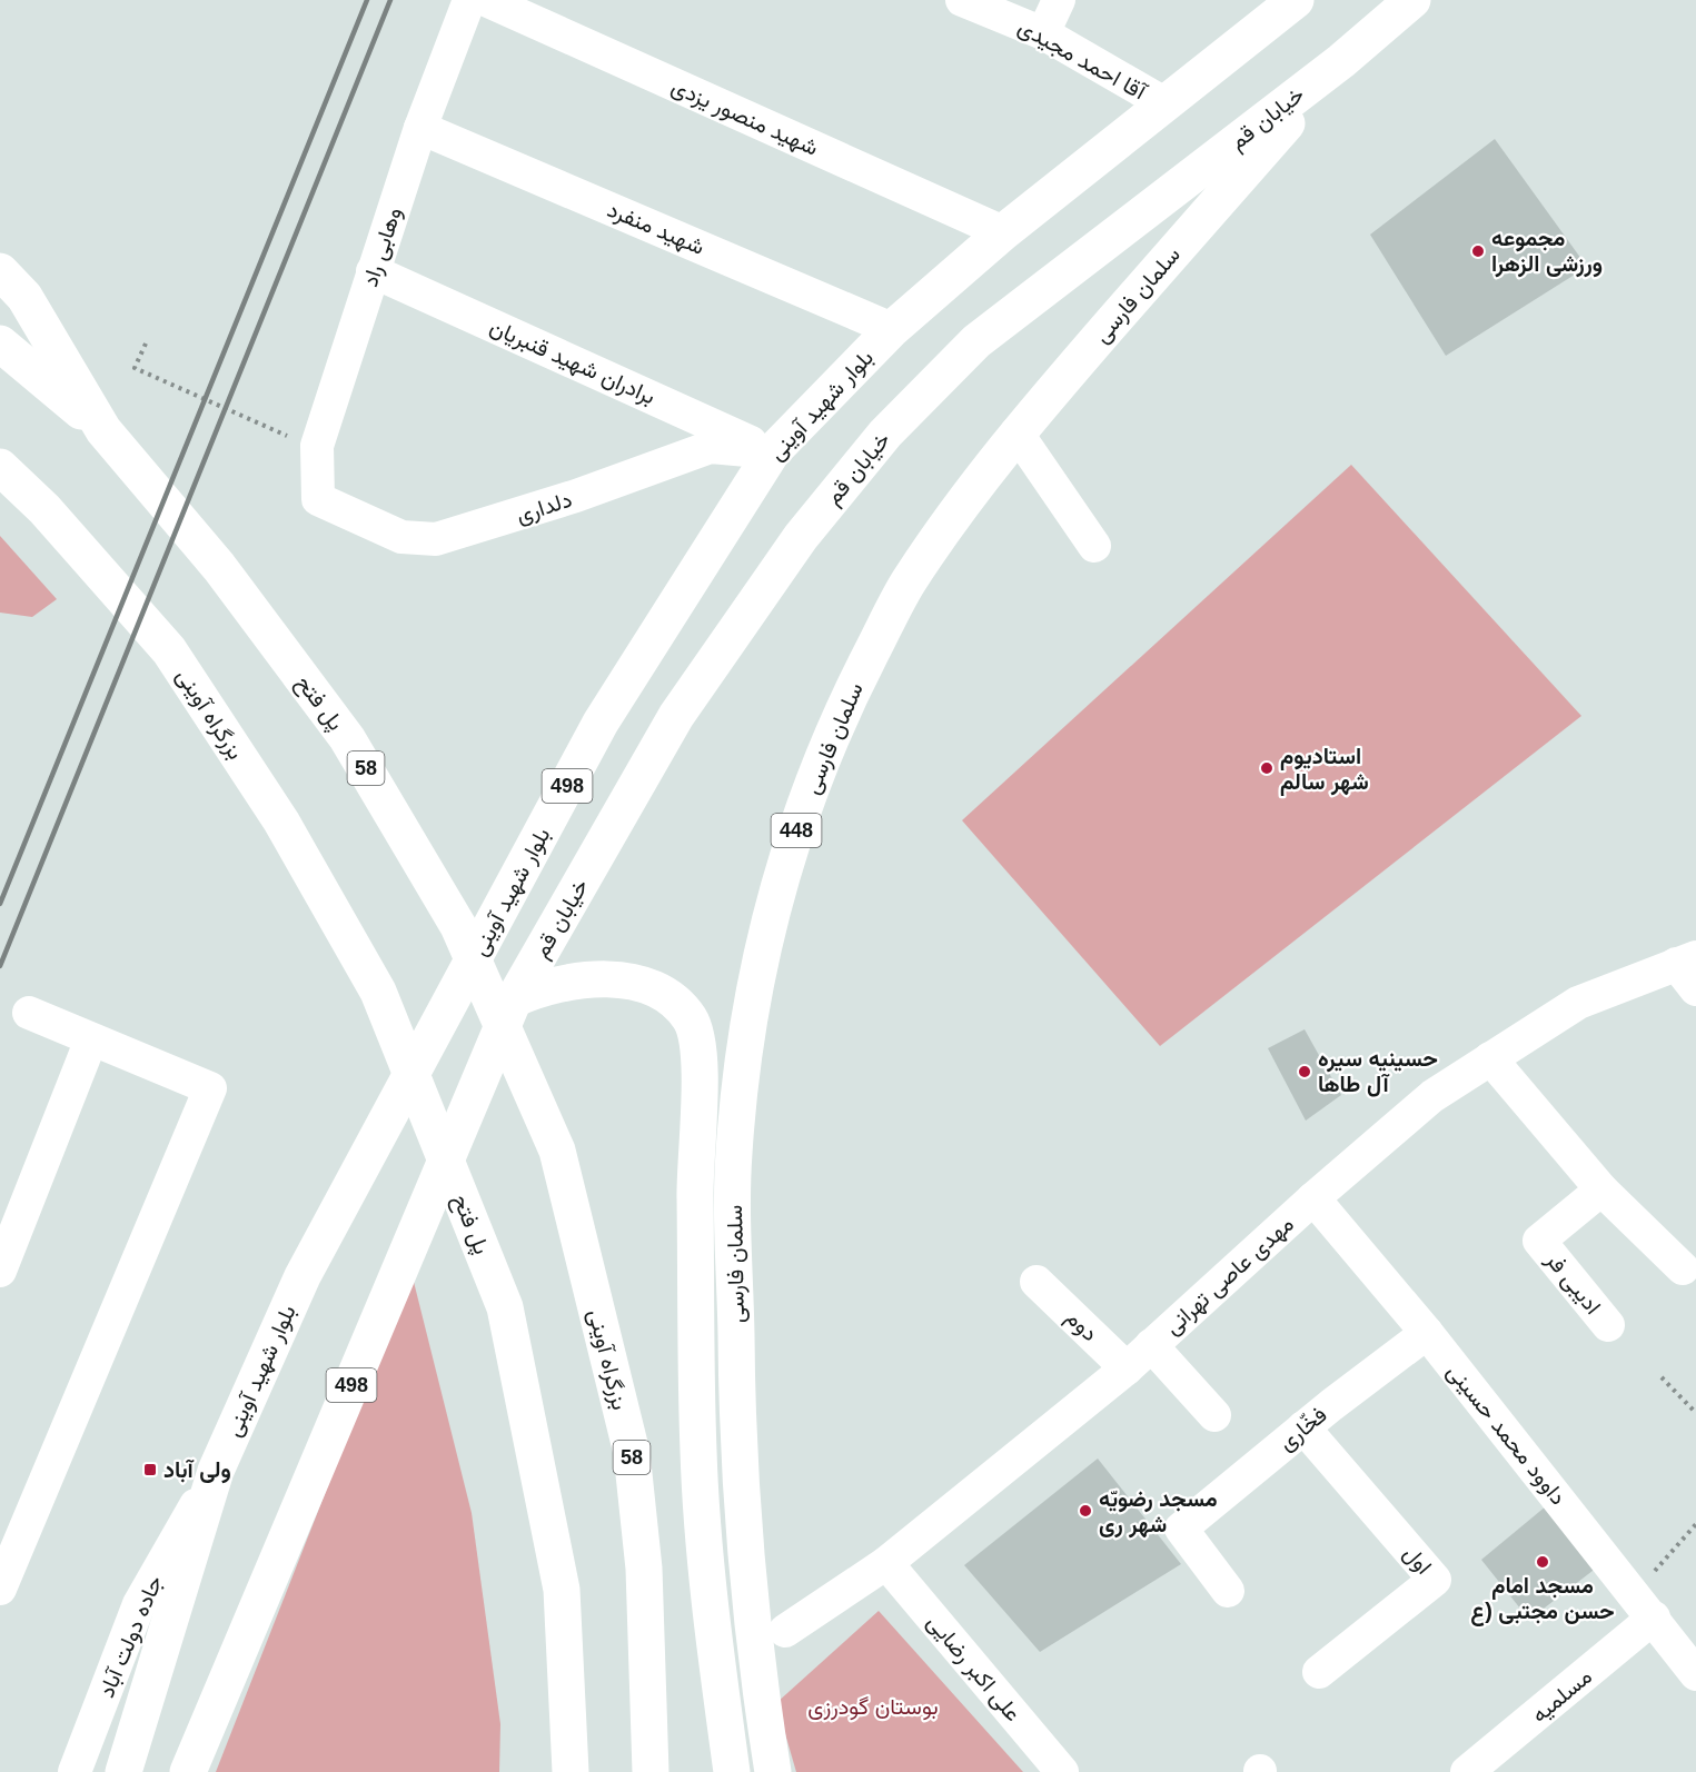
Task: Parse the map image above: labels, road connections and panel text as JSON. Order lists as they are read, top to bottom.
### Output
{
  "streets": {
    "main road": [
      "خیابان قم",
      "سلمان فارسی",
      "بلوار شهید آوینی",
      "پل فتح",
      "بزرگراه آوینی",
      "58",
      "498",
      "448"
    ],
    "street": [
      "آقا احمد مجیدی",
      "شهید منصور یزدی",
      "شهید منفرد",
      "وهابی راد",
      "برادران شهید قنبریان",
      "دلداری",
      "مهدی عاصی تهرانی",
      "ادیبی فر",
      "دوم",
      "فخّاری",
      "داوود محمد حسینی",
      "اول",
      "جاده دولت آباد",
      "علی اکبر رضایی",
      "مسلمیه"
    ]
  },
  "crossings": [
    ["آقا احمد مجیدی", "بلوار شهید آوینی"],
    ["شهید منصور یزدی", "بلوار شهید آوینی"],
    ["خیابان قم", "سلمان فارسی"],
    ["خیابان قم", "498"],
    ["شهید منفرد", "وهابی راد"],
    ["شهید منفرد", "بلوار شهید آوینی"],
    ["وهابی راد", "برادران شهید قنبریان"],
    ["وهابی راد", "دلداری"],
    ["سلمان فارسی", "498"],
    ["برادران شهید قنبریان", "بلوار شهید آوینی"],
    ["برادران شهید قنبریان", "دلداری"],
    ["بلوار شهید آوینی", "دلداری"],
    ["بلوار شهید آوینی", "جاده دولت آباد"],
    ["پل فتح", "بزرگراه آوینی"],
    ["پل فتح", "58"],
    ["مهدی عاصی تهرانی", "دوم"],
    ["مهدی عاصی تهرانی", "داوود محمد حسینی"],
    ["مهدی عاصی تهرانی", "علی اکبر رضایی"],
    ["فخّاری", "داوود محمد حسینی"],
    ["فخّاری", "اول"],
    ["داوود محمد حسینی", "مسلمیه"]
  ],
  "parks": ["بوستان گودرزی"],
  "places": {
    "other": [
      "مجموعه ورزشی الزهرا",
      "استادیوم شهر سالم",
      "حسینیه سیره آل طاها",
      "مسجد رضویّه شهر ری",
      "مسجد امام حسن مجتبی (ع"
    ],
    "transit": ["ولی آباد"]
  }
}
